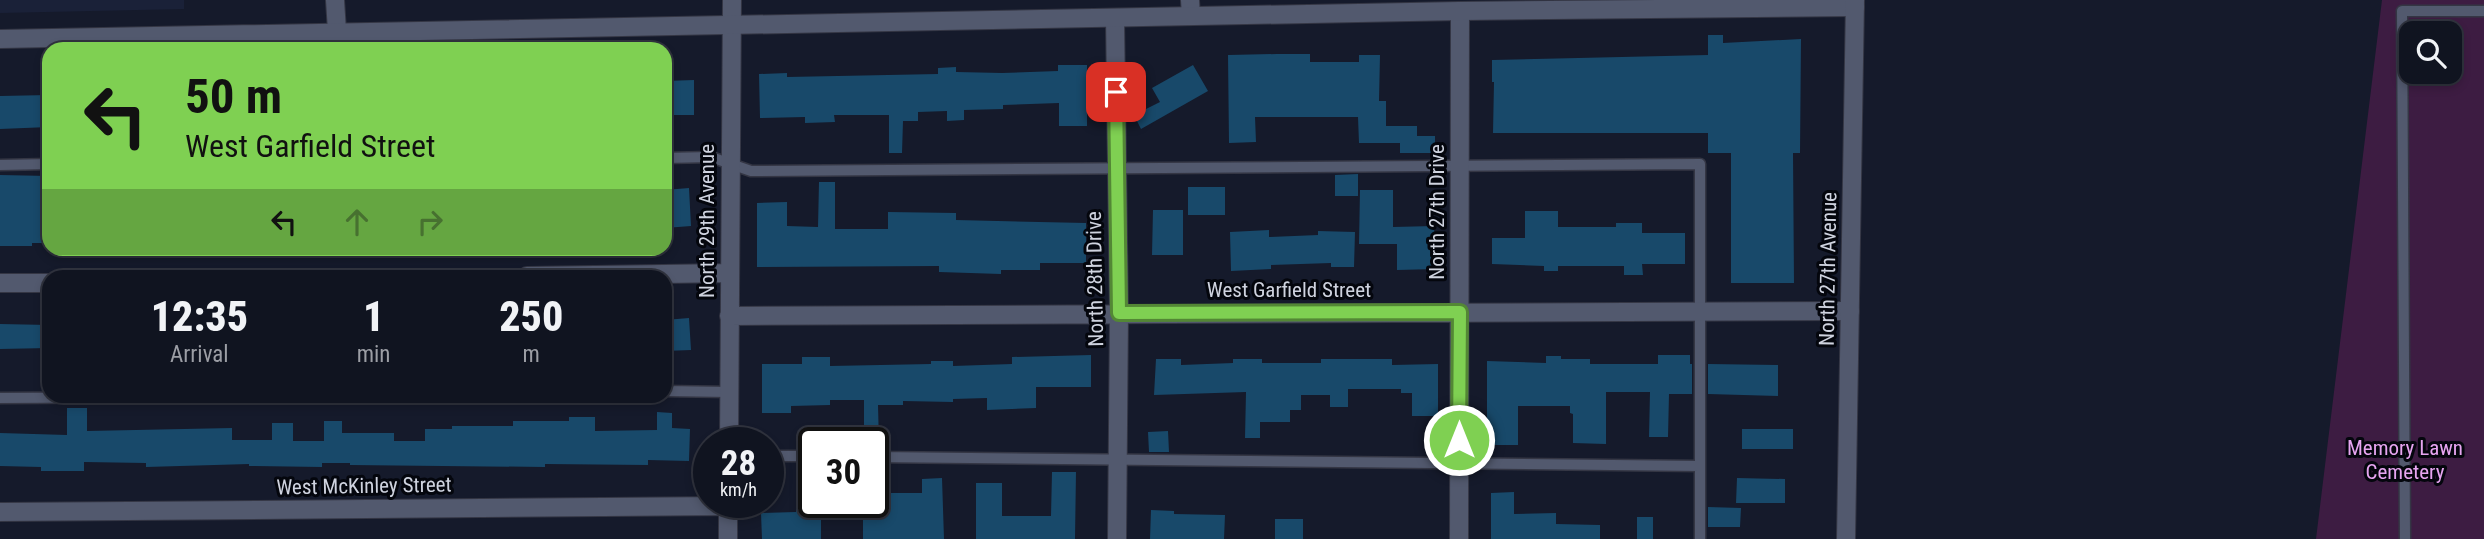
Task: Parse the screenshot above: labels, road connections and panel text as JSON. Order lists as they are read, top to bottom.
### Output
{
  "streets": {
    "street": [
      "North 27th Drive",
      "North 29th Avenue",
      "North 27th Avenue",
      "North 28th Drive",
      "West Garfield Street",
      "West McKinley Street"
    ]
  },
  "crossings": [
    ["North 27th Drive", "West Garfield Street"],
    ["North 29th Avenue", "West Garfield Street"],
    ["North 27th Avenue", "West Garfield Street"],
    ["North 28th Drive", "West Garfield Street"]
  ],
  "parks": ["Memory Lawn Cemetery"],
  "page": {
    "turn": ["50 m", "West Garfield Street"],
    "eta": [
      "12:35",
      "Arrival",
      "1",
      "min",
      "250",
      "m"
    ],
    "speed": "28 km/h",
    "limit": "30"
  }
}
